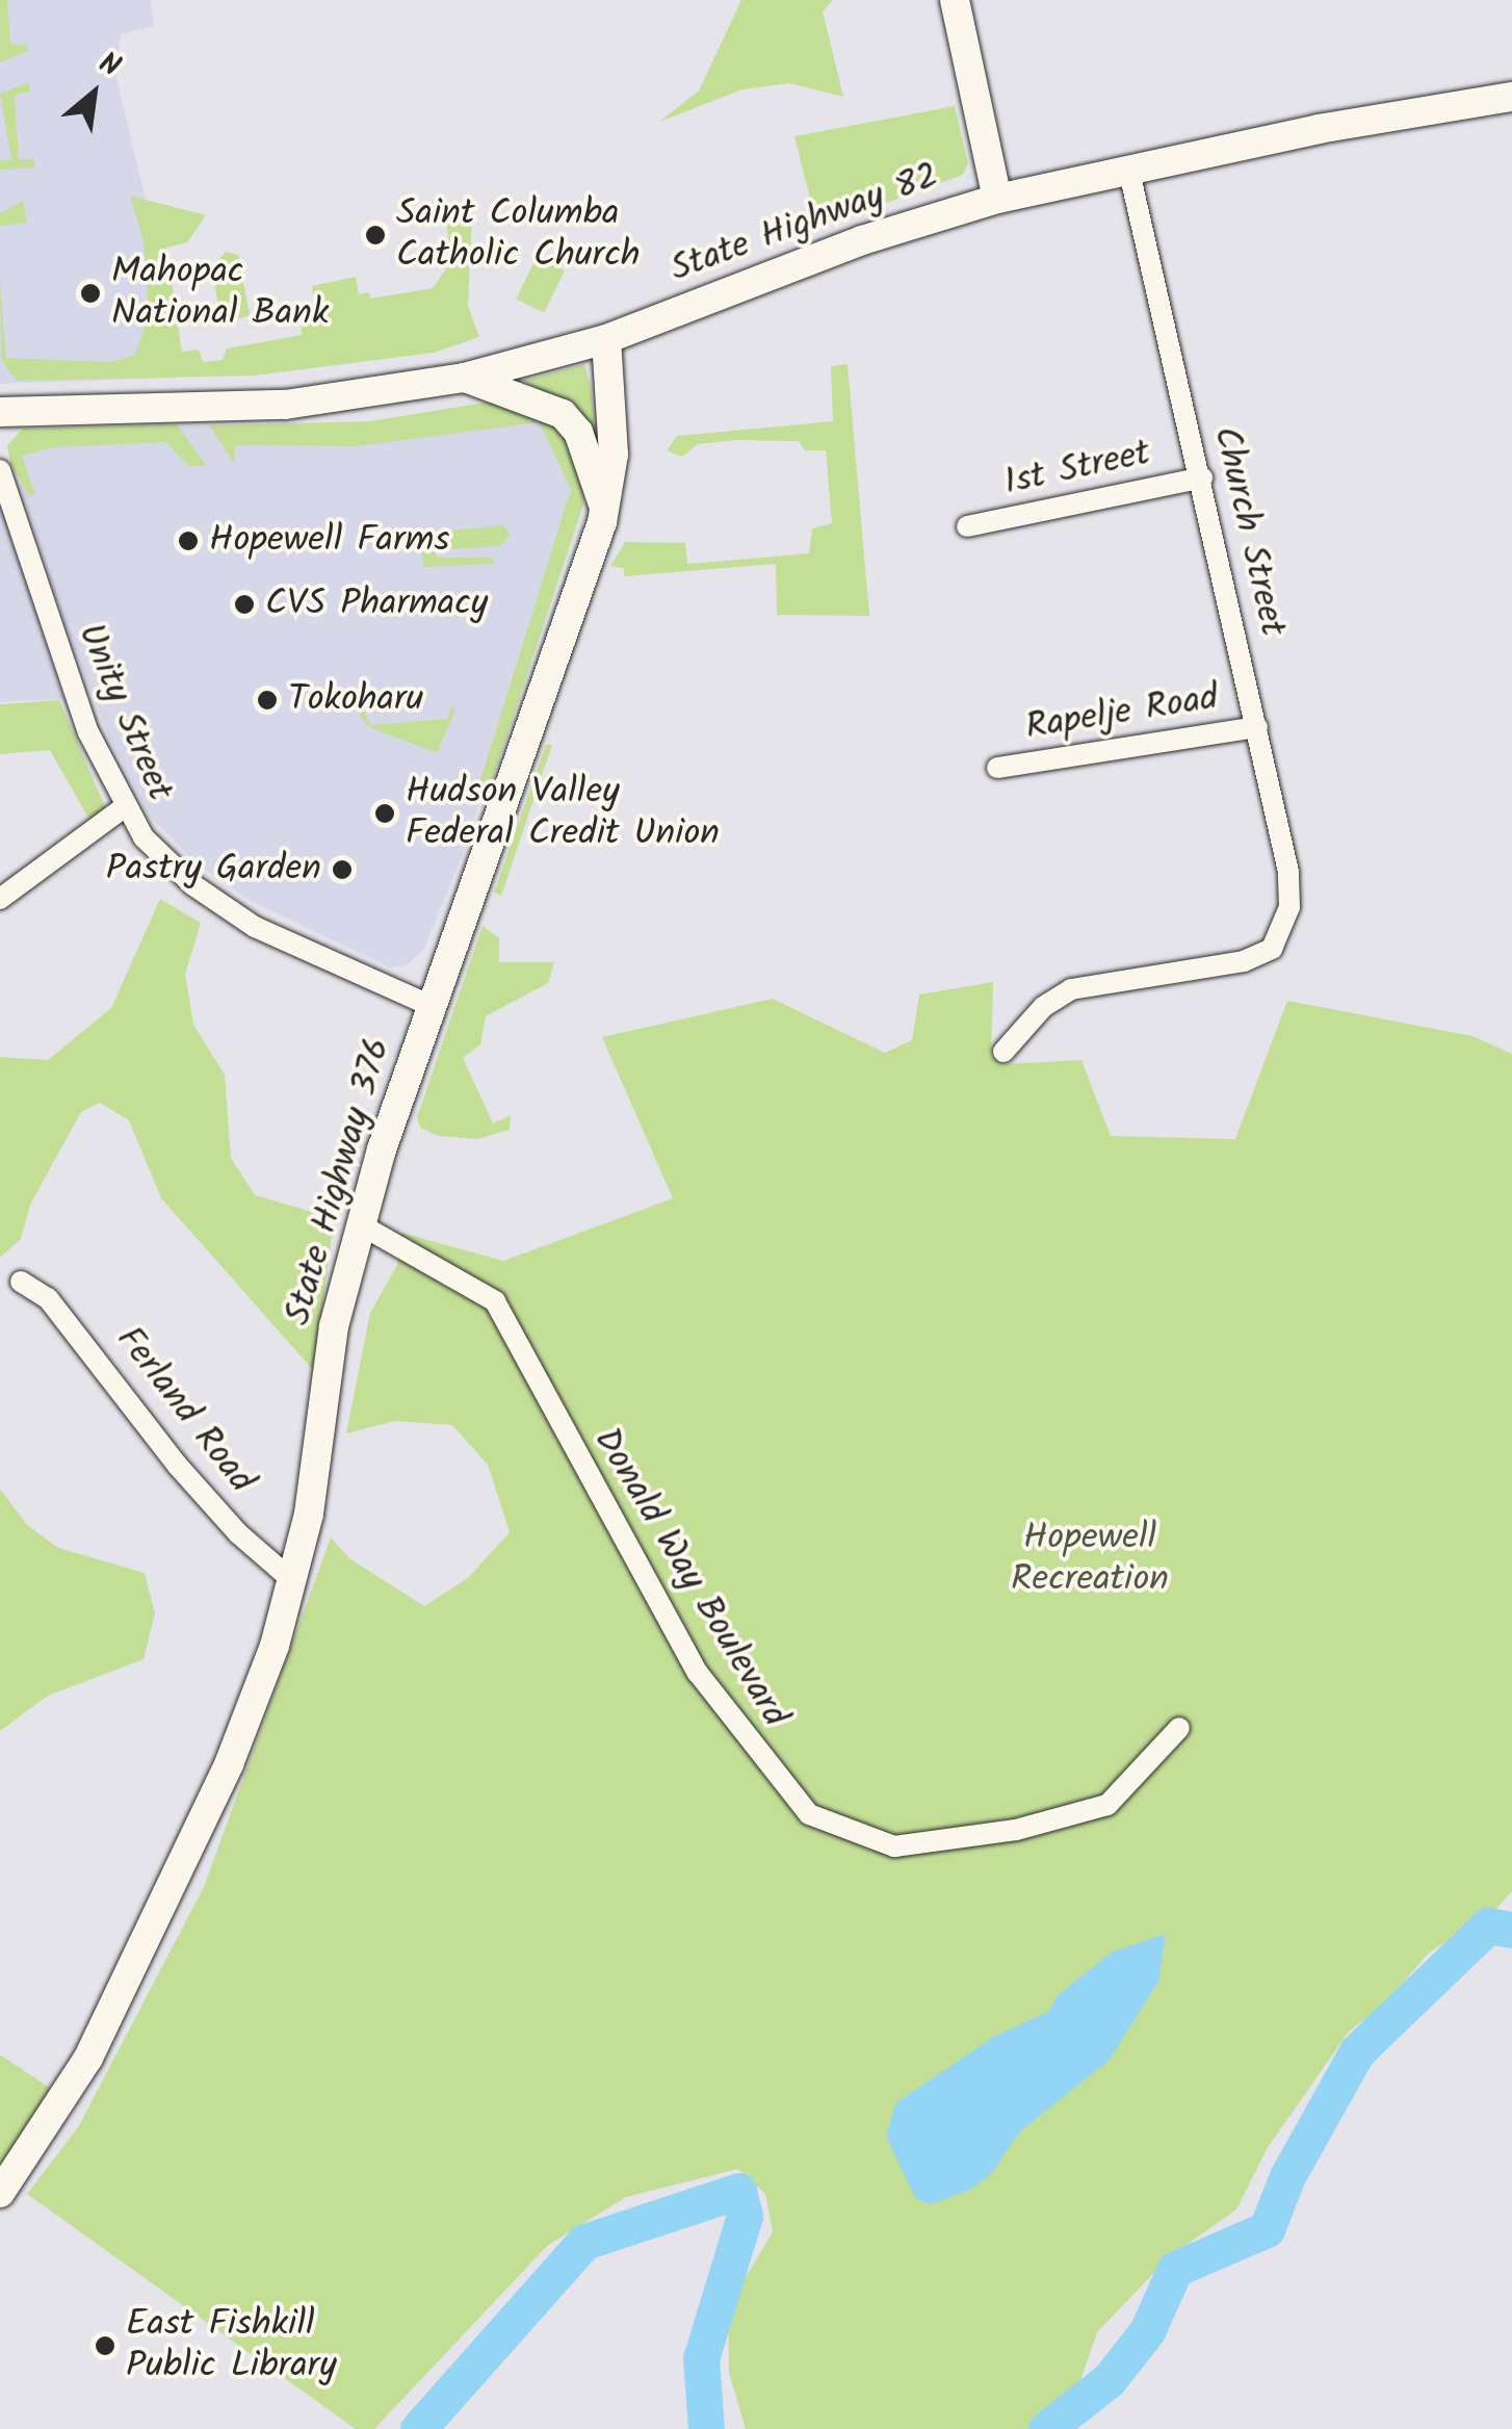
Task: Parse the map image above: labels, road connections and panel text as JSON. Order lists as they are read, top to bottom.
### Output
{
  "streets": {
    "main road": ["State Highway 82", "State Highway 376"],
    "street": [
      "1st Street",
      "Church Street",
      "Unity Street",
      "Rapelje Road",
      "Ferland Road",
      "Donald Way Boulevard"
    ]
  },
  "crossings": [
    ["State Highway 82", "Church Street"],
    ["State Highway 82", "State Highway 376"],
    ["1st Street", "Church Street"],
    ["Church Street", "Rapelje Road"],
    ["Unity Street", "State Highway 376"],
    ["State Highway 376", "Ferland Road"],
    ["State Highway 376", "Donald Way Boulevard"]
  ],
  "parks": ["Hopewell Recreation"],
  "places": [
    "Saint Columba Catholic Church",
    "Mahopac National Bank",
    "Hopewell Farms",
    "CVS Pharmacy",
    "Tokoharu",
    "Hudson Valley Federal Credit Union",
    "Pastry Garden",
    "East Fishkill Public Library"
  ],
  "north": "top right"
}
